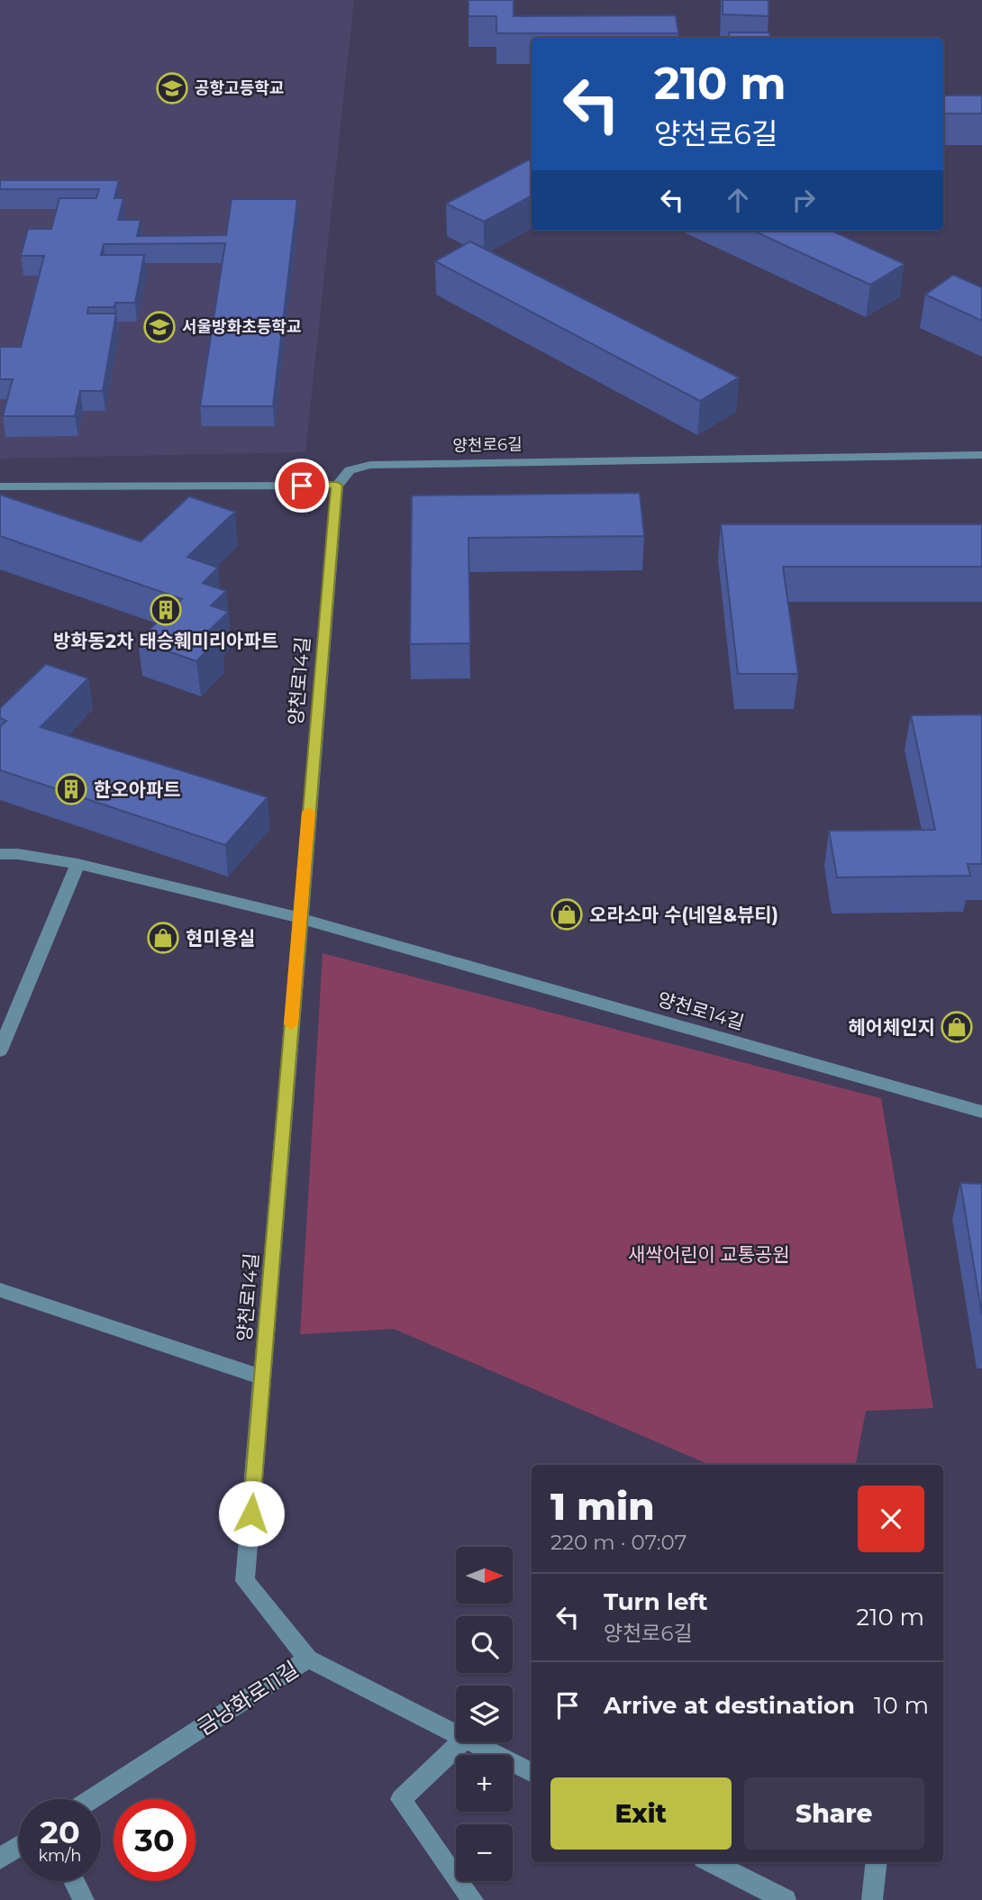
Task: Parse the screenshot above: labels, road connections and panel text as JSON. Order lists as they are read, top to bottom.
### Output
{
  "streets": {
    "street": ["양천로6길", "양천로14길", "금낭화로11길"]
  },
  "crossings": [
    ["양천로6길", "양천로14길"],
    ["양천로14길", "금낭화로11길"]
  ],
  "parks": ["새싹어린이 교통공원"],
  "places": {
    "school or university": ["공항고등학교", "서울방화초등학교"],
    "building": ["방화동2차 태승훼미리아파트", "한오아파트"],
    "shop": ["오라소마 수(네일&뷰티)", "현미용실", "헤어체인지"]
  },
  "north": "right",
  "page": {
    "turn": ["210 m", "양천로6길"],
    "heading": ["1 min", "220 m · 07:07"],
    "map_buttons": ["+", "−"],
    "list": [
      {
        "name": "Turn left",
        "note": "양천로6길",
        "value": "210 m"
      },
      {
        "name": "Arrive at destination",
        "value": "10 m"
      }
    ],
    "buttons": ["Exit", "Share"],
    "speed": "20 km/h",
    "limit": "30"
  }
}
